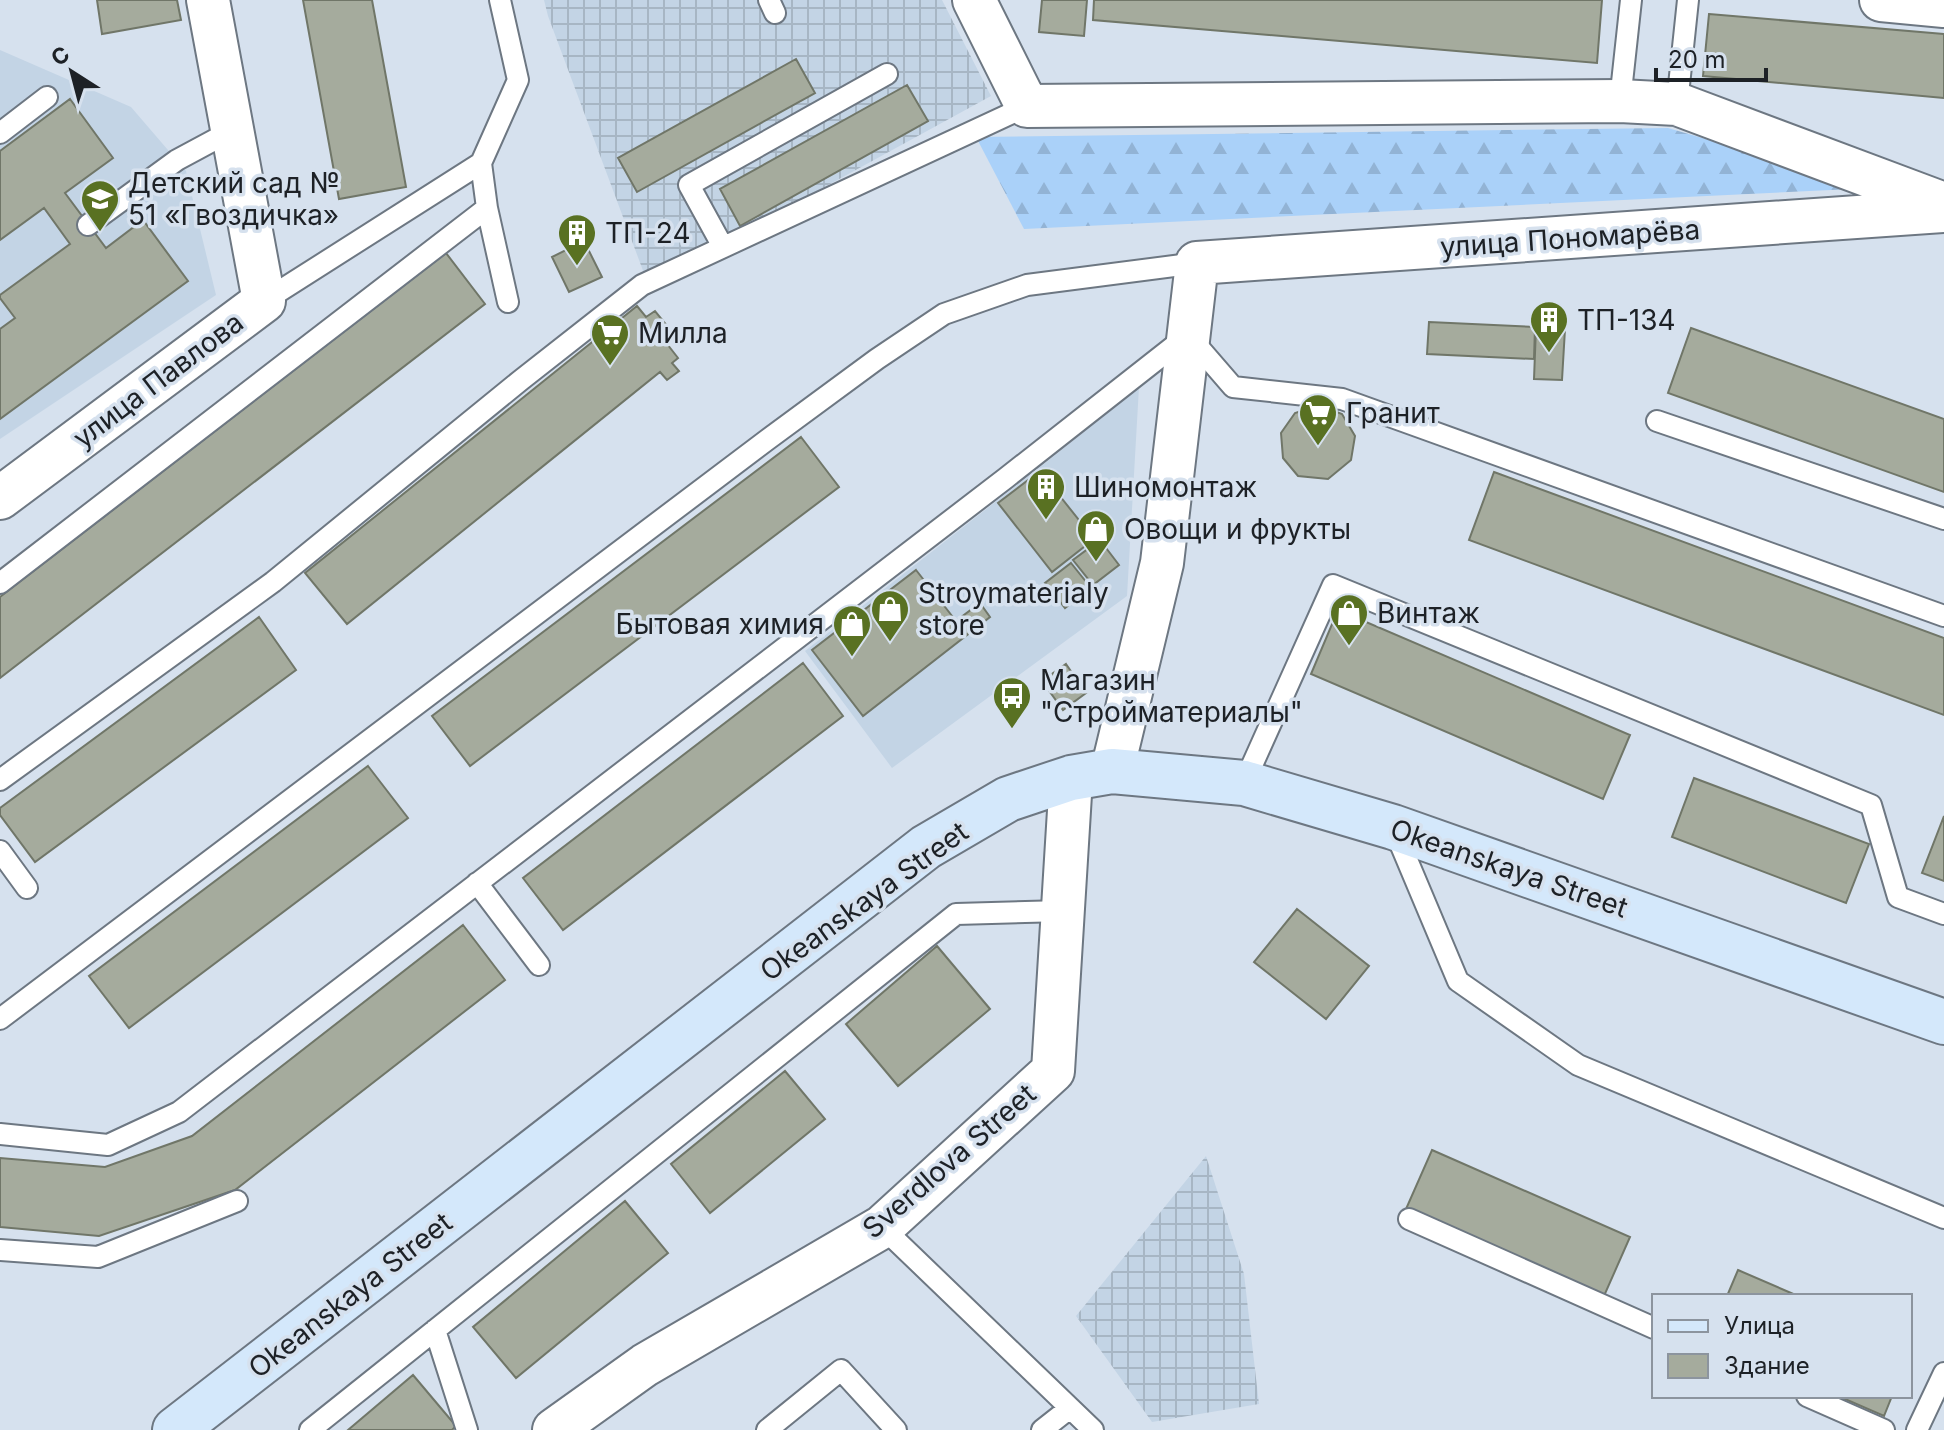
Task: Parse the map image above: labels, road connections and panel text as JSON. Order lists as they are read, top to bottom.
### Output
{
  "streets": {
    "main road": ["Okeanskaya Street"],
    "street": ["улица Пономарёва", "улица Павлова", "Sverdlova Street"]
  },
  "crossings": [
    ["улица Пономарёва", "Sverdlova Street"],
    ["Okeanskaya Street", "Sverdlova Street"]
  ],
  "places": {
    "school or university": ["Детский сад № 51 «Гвоздичка»"],
    "building": ["ТП-24", "ТП-134", "Шиномонтаж"],
    "supermarket": ["Милла", "Гранит"],
    "shop": [
      "Овощи и фрукты",
      "Stroymaterialy store",
      "Винтаж",
      "Бытовая химия"
    ],
    "bus stop": ["Магазин \"Стройматериалы\""]
  },
  "legend": ["Улица", "Здание"],
  "scale_bar": "20 m",
  "north": "top left"
}
